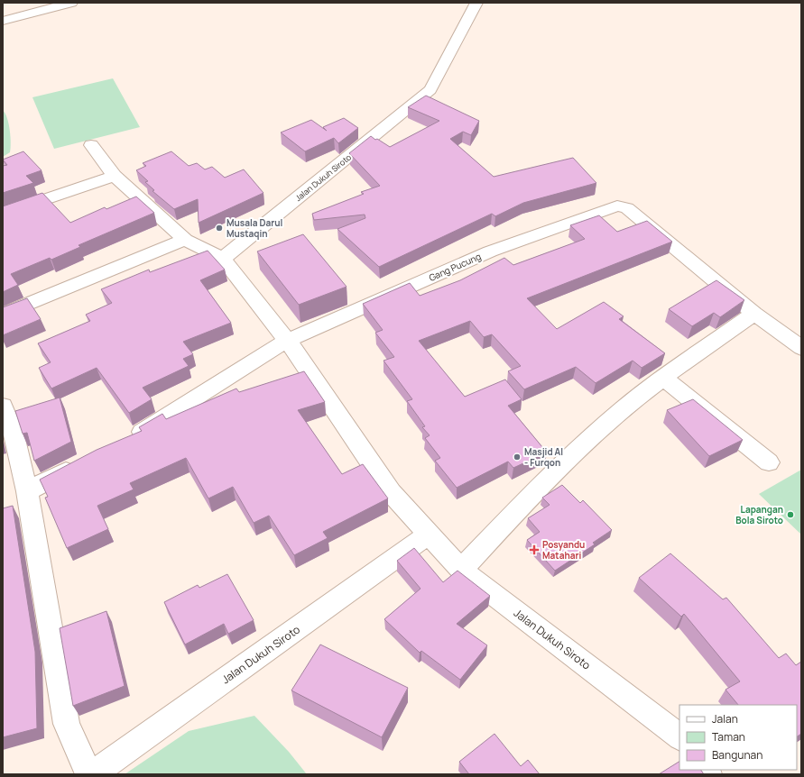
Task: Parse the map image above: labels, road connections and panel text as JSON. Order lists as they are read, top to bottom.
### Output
{
  "streets": {
    "street": ["Jalan Dukuh Siroto", "Gang Pucung"]
  },
  "crossings": [
    ["Jalan Dukuh Siroto", "Gang Pucung"]
  ],
  "places": {
    "other": ["Musala Darul Mustaqin", "Masjid Al - Furqon", "Lapangan Bola Siroto"],
    "health": ["Posyandu Matahari"]
  },
  "legend": ["Jalan", "Taman", "Bangunan"]
}
